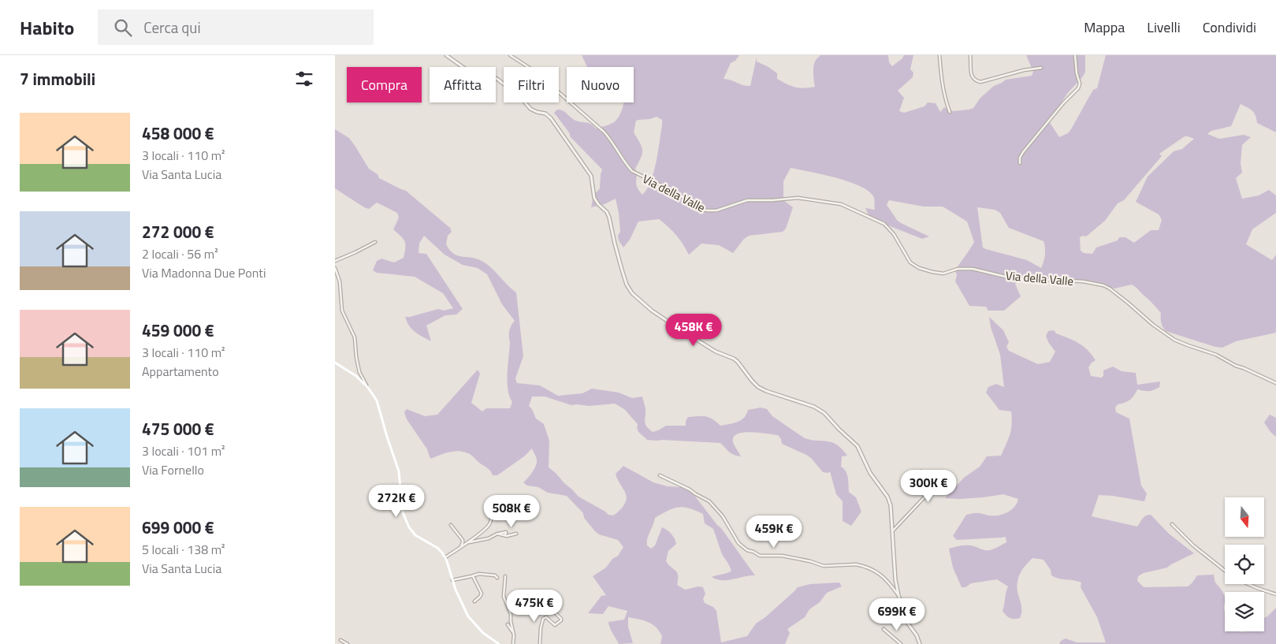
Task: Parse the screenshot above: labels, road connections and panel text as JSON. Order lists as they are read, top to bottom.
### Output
{
  "streets": {
    "street": ["Via della Valle"]
  },
  "north": "bottom",
  "page": {
    "header": "Habito",
    "search": "Cerca qui",
    "nav": ["Mappa", "Livelli", "Condividi"],
    "heading": "7 immobili",
    "chip": [
      "Compra",
      "Affitta",
      "Filtri",
      "Nuovo"
    ],
    "list": [
      {
        "name": "458 000 €",
        "note": "3 locali · 110 m² · Via Santa Lucia"
      },
      {
        "name": "272 000 €",
        "note": "2 locali · 56 m² · Via Madonna Due Ponti"
      },
      {
        "name": "459 000 €",
        "note": "3 locali · 110 m² · Appartamento"
      },
      {
        "name": "475 000 €",
        "note": "3 locali · 101 m² · Via Fornello"
      },
      {
        "name": "699 000 €",
        "note": "5 locali · 138 m² · Via Santa Lucia"
      }
    ],
    "price": [
      "458K €",
      "300K €",
      "272K €",
      "508K €",
      "459K €",
      "475K €",
      "699K €"
    ]
  }
}
